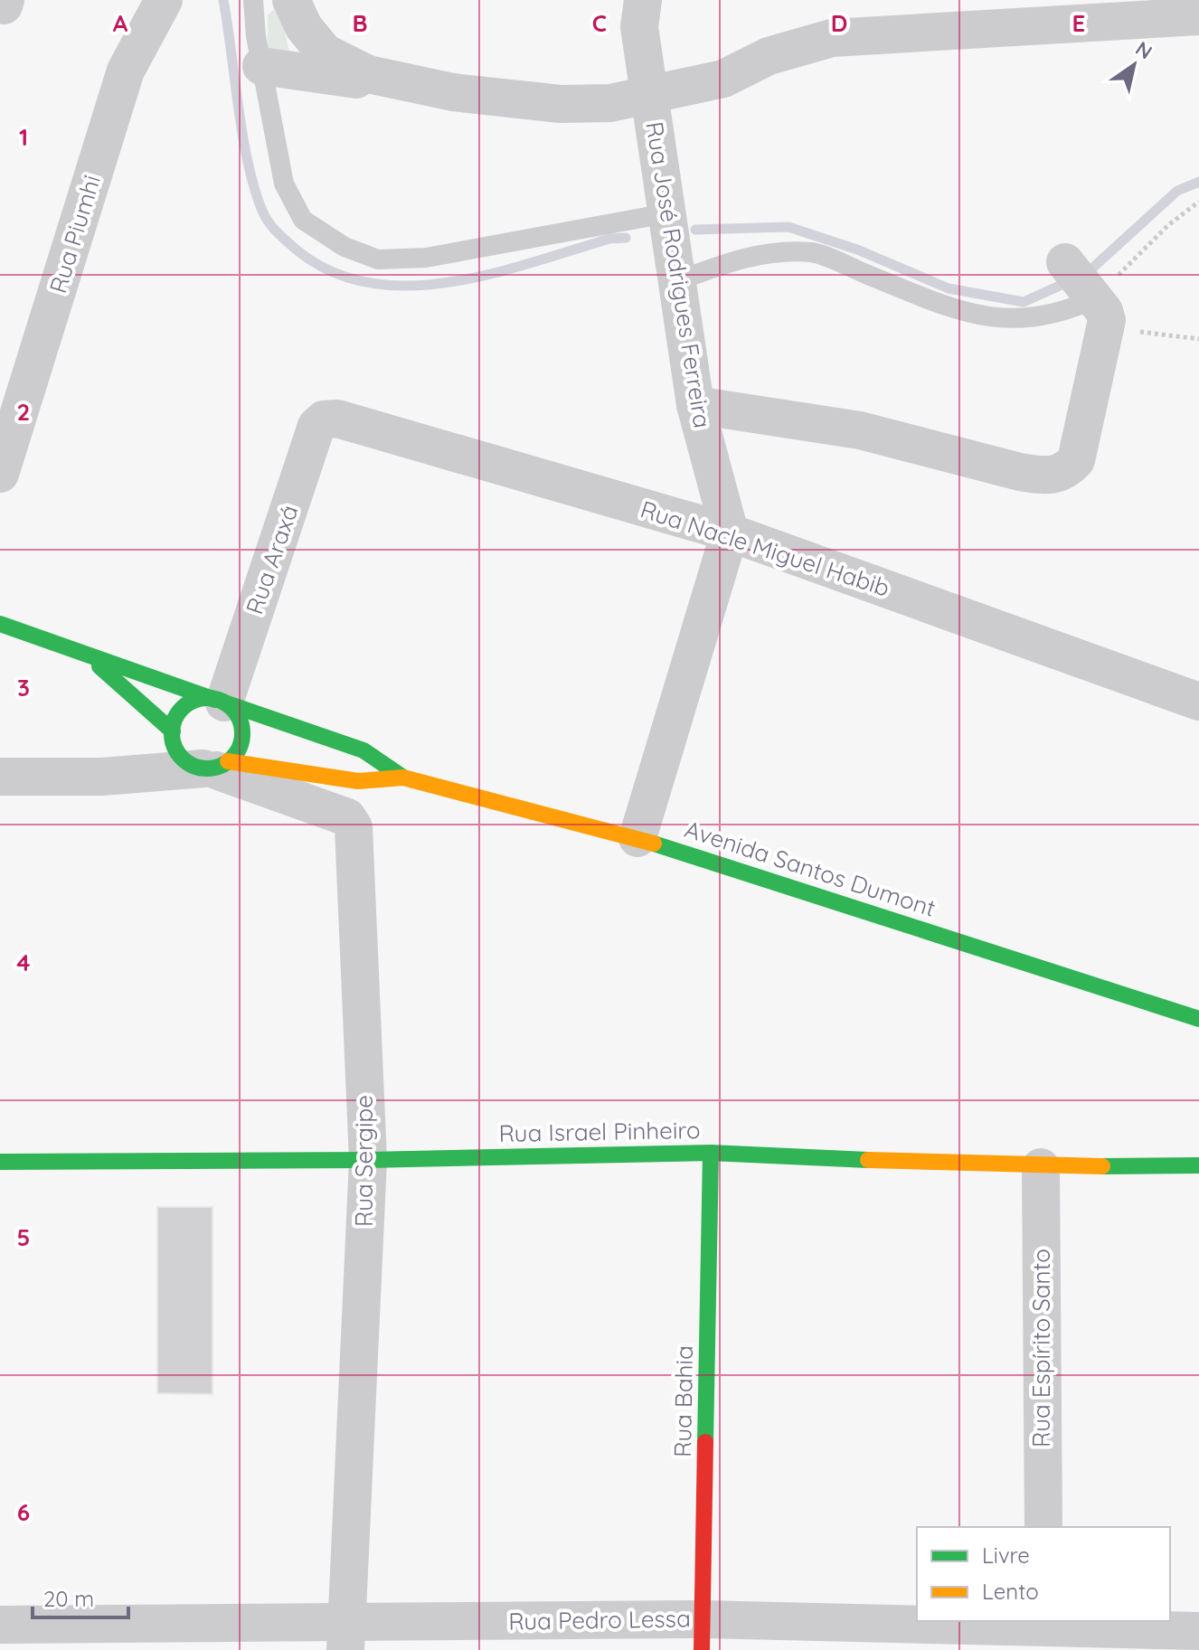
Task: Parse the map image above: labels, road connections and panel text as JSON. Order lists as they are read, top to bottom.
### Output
{
  "streets": {
    "main road": ["Avenida Santos Dumont", "Rua Israel Pinheiro", "Rua Bahia"],
    "street": [
      "Rua Piumhi",
      "Rua José Rodrigues Ferreira",
      "Rua Nacle Miguel Habib",
      "Rua Araxá",
      "Rua Sergipe",
      "Rua Espírito Santo",
      "Rua Pedro Lessa"
    ]
  },
  "crossings": [
    ["Rua José Rodrigues Ferreira", "Rua Nacle Miguel Habib"],
    ["Rua Nacle Miguel Habib", "Rua Araxá"],
    ["Rua Araxá", "Avenida Santos Dumont"],
    ["Rua Araxá", "Rua Sergipe"],
    ["Avenida Santos Dumont", "Rua Sergipe"],
    ["Rua Israel Pinheiro", "Rua Sergipe"],
    ["Rua Israel Pinheiro", "Rua Espírito Santo"],
    ["Rua Israel Pinheiro", "Rua Bahia"],
    ["Rua Sergipe", "Rua Pedro Lessa"],
    ["Rua Bahia", "Rua Pedro Lessa"]
  ],
  "legend": ["Livre", "Lento"],
  "scale_bar": "20 m",
  "north": "top right",
  "grid": {
    "columns": [
      "A",
      "B",
      "C",
      "D",
      "E"
    ],
    "rows": [
      "1",
      "2",
      "3",
      "4",
      "5",
      "6"
    ]
  }
}
